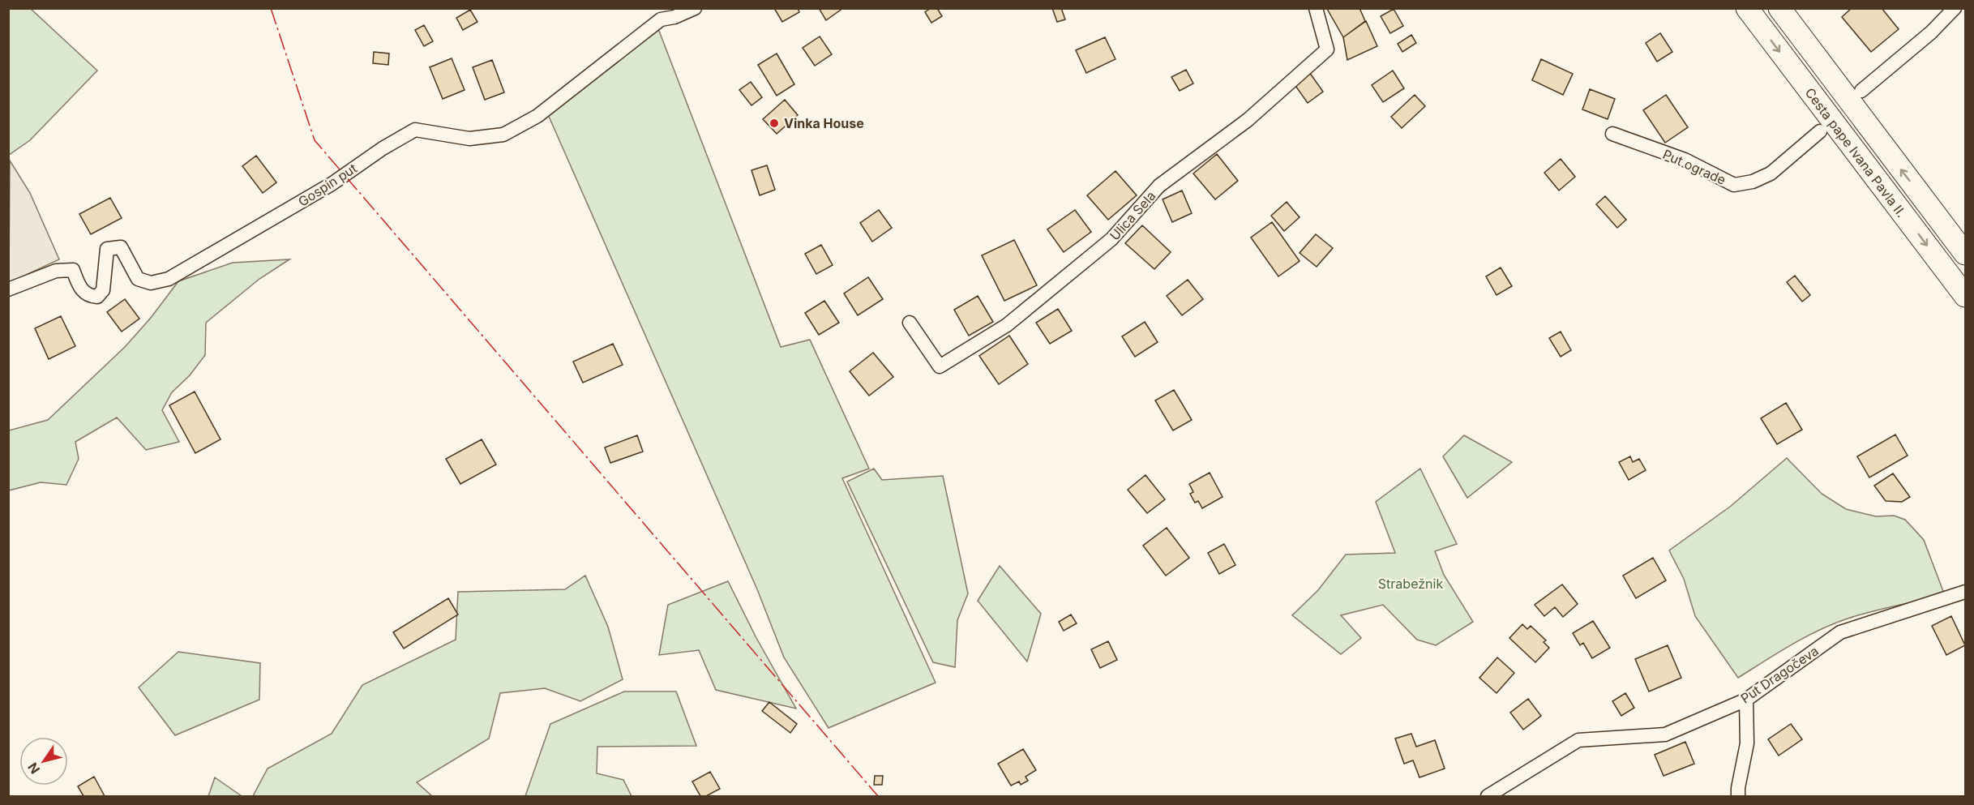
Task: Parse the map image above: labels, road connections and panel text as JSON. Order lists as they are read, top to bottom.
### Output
{
  "streets": {
    "main road": ["Cesta pape Ivana Pavla II."],
    "street": [
      "Put ograde",
      "Gospin put",
      "Ulica Sela",
      "Put Dragočeva"
    ]
  },
  "parks": ["Strabežnik"],
  "places": ["Vinka House"],
  "north": "bottom left"
}
